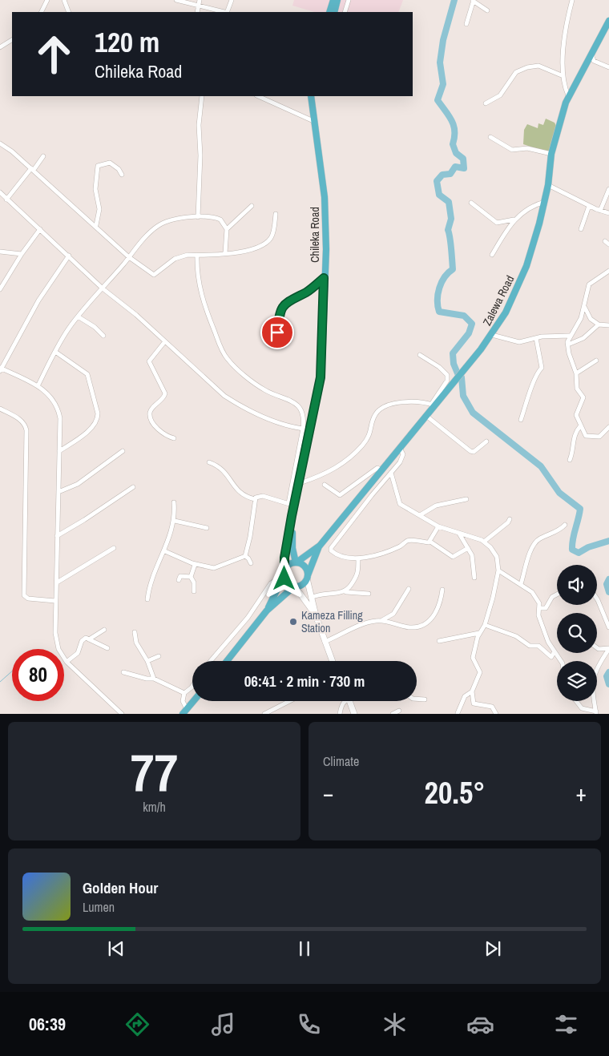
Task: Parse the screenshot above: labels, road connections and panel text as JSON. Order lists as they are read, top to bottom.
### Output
{
  "streets": {
    "highway": ["Chileka Road", "Zalewa Road"]
  },
  "crossings": [
    ["Chileka Road", "Zalewa Road"]
  ],
  "places": ["Kameza Filling Station"],
  "page": {
    "turn": ["120 m", "Chileka Road"],
    "limit": "80",
    "trip": "06:41 · 2 min · 730 m",
    "tile": [
      ["77", "km/h"],
      "Climate"
    ],
    "heat": ["−", "20.5°", "+"],
    "song": ["Golden Hour", "Lumen"],
    "tabs": "06:39"
  }
}
